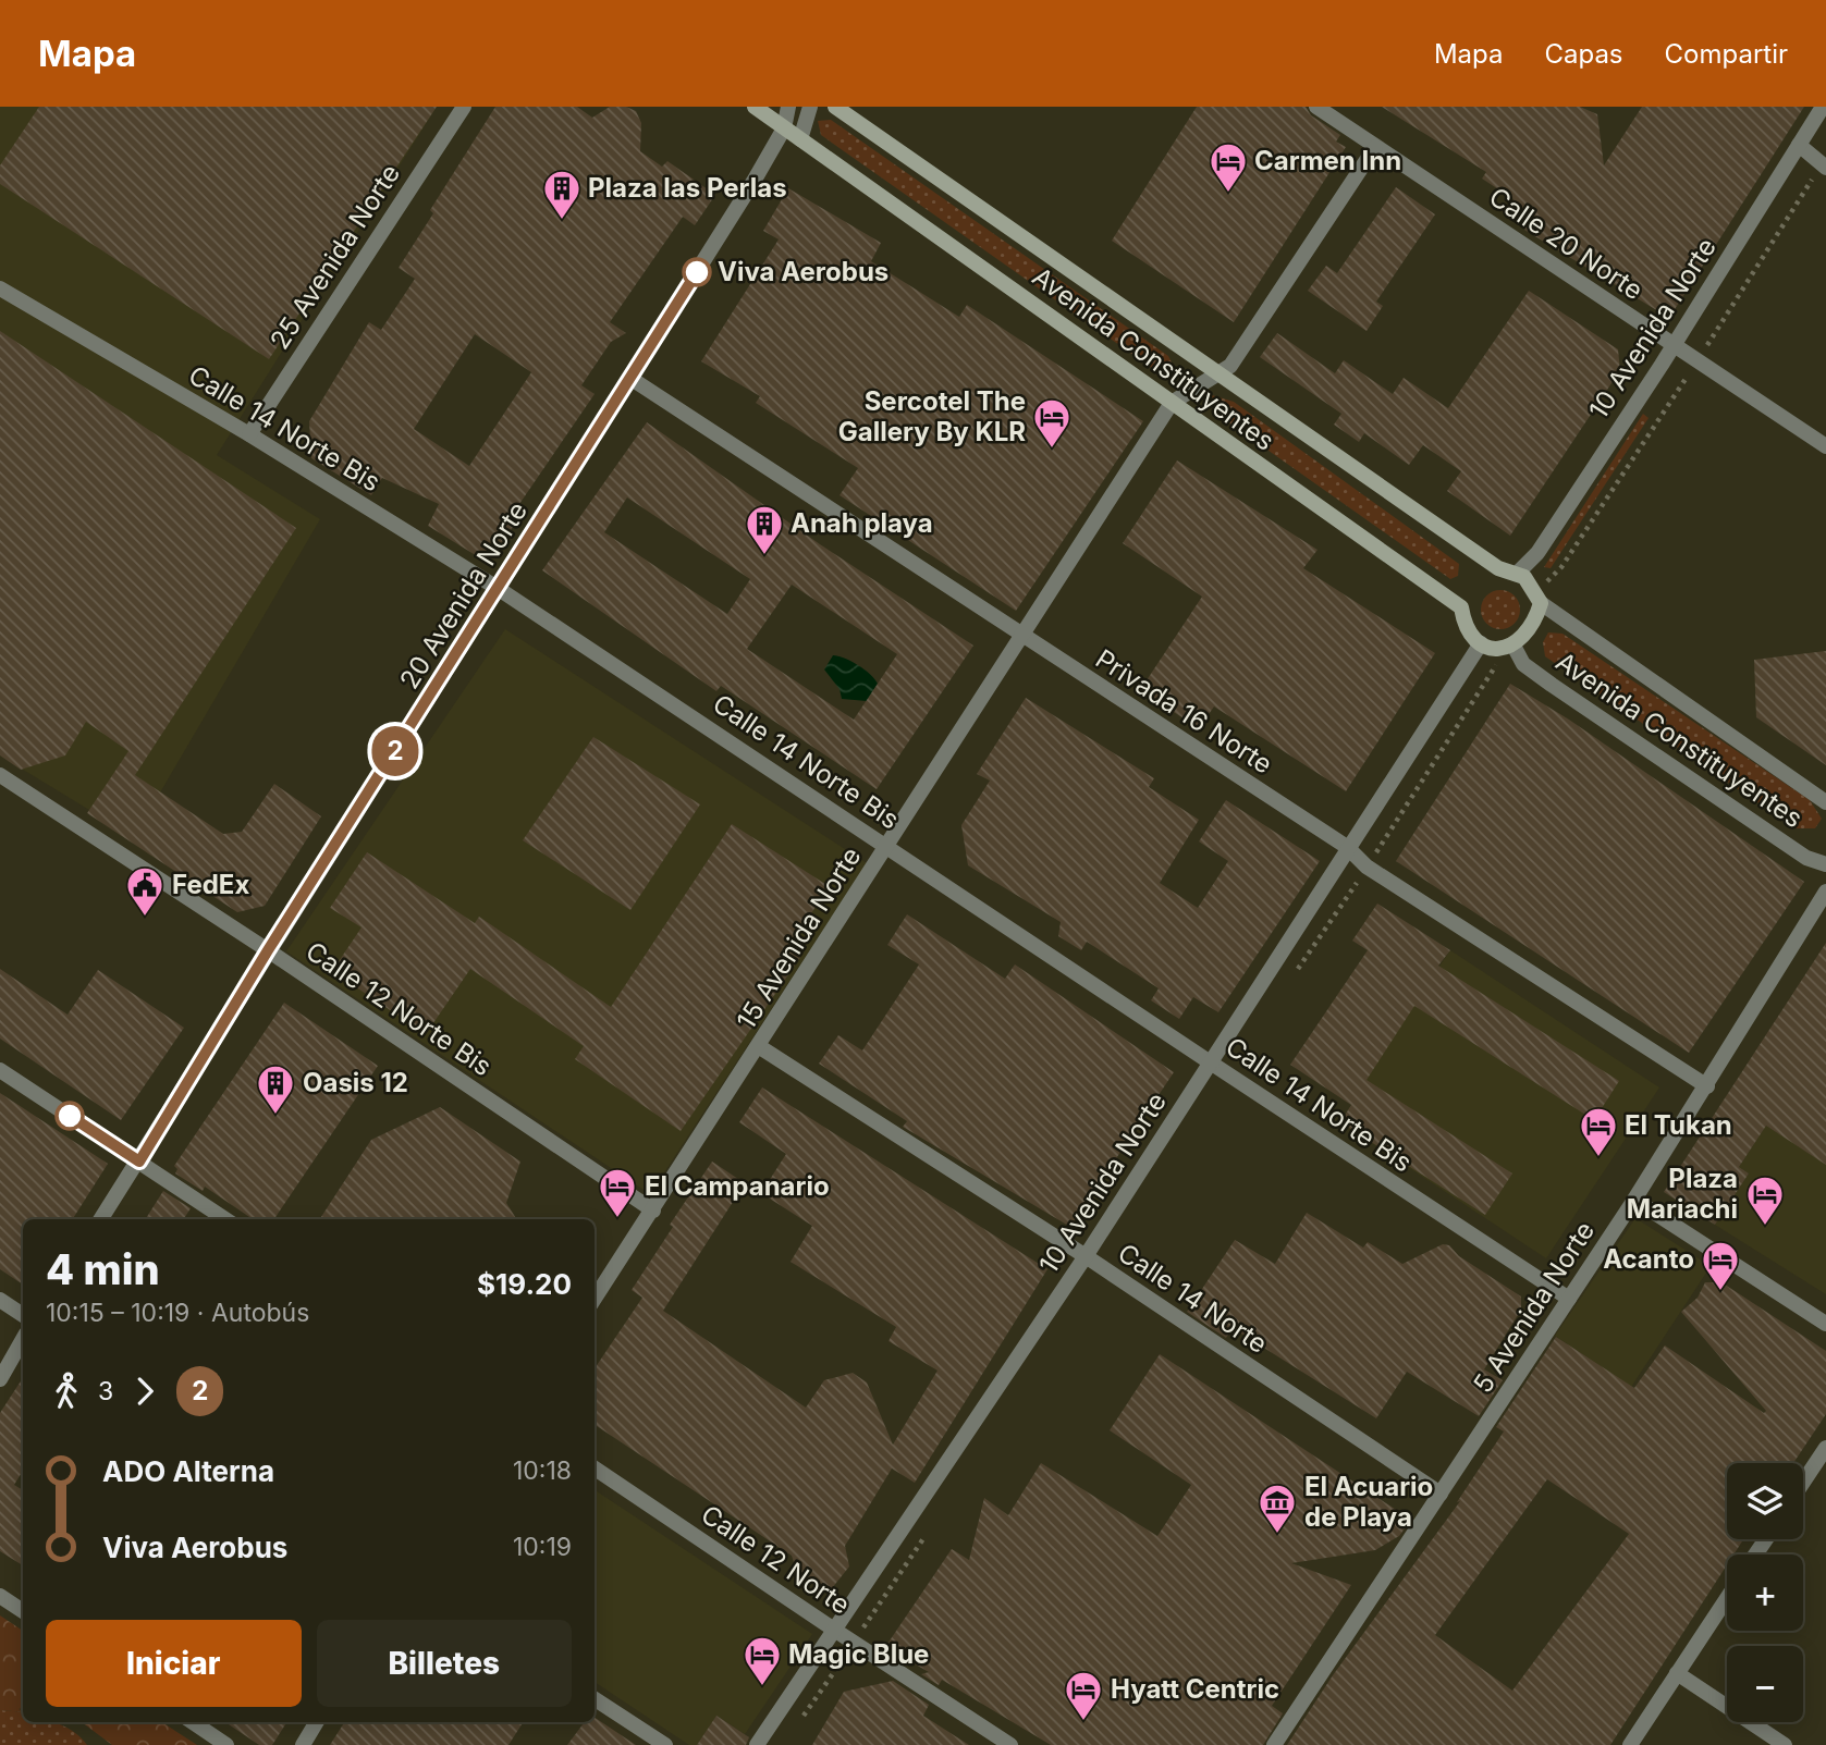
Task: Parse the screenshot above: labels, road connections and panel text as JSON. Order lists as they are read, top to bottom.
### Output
{
  "streets": {
    "main road": ["Avenida Constituyentes"],
    "street": [
      "Calle 20 Norte",
      "25 Avenida Norte",
      "10 Avenida Norte",
      "Calle 14 Norte Bis",
      "20 Avenida Norte",
      "Privada 16 Norte",
      "15 Avenida Norte",
      "Calle 12 Norte Bis",
      "Calle 14 Norte",
      "5 Avenida Norte",
      "Calle 12 Norte"
    ]
  },
  "crossings": [
    ["Calle 20 Norte", "10 Avenida Norte"],
    ["25 Avenida Norte", "Calle 14 Norte Bis"],
    ["10 Avenida Norte", "Avenida Constituyentes"],
    ["10 Avenida Norte", "Calle 14 Norte Bis"],
    ["10 Avenida Norte", "Privada 16 Norte"],
    ["10 Avenida Norte", "Calle 14 Norte"],
    ["10 Avenida Norte", "Calle 12 Norte"],
    ["Avenida Constituyentes", "20 Avenida Norte"],
    ["Avenida Constituyentes", "15 Avenida Norte"],
    ["Calle 14 Norte Bis", "20 Avenida Norte"],
    ["Calle 14 Norte Bis", "15 Avenida Norte"],
    ["Calle 14 Norte Bis", "5 Avenida Norte"],
    ["20 Avenida Norte", "Privada 16 Norte"],
    ["20 Avenida Norte", "Calle 12 Norte Bis"],
    ["Privada 16 Norte", "15 Avenida Norte"],
    ["Privada 16 Norte", "5 Avenida Norte"],
    ["15 Avenida Norte", "Calle 12 Norte Bis"],
    ["15 Avenida Norte", "Calle 14 Norte"],
    ["Calle 14 Norte", "5 Avenida Norte"]
  ],
  "places": {
    "hotel": [
      "Carmen Inn",
      "Sercotel The Gallery By KLR",
      "El Tukan",
      "El Campanario",
      "Plaza Mariachi",
      "Acanto",
      "Magic Blue",
      "Hyatt Centric"
    ],
    "building": ["Plaza las Perlas", "Anah playa", "Oasis 12"],
    "other": ["Viva Aerobus"],
    "public building": ["FedEx"],
    "museum": ["El Acuario de Playa"]
  },
  "lines": ["bus line 2"],
  "page": {
    "header": "Mapa",
    "nav": ["Mapa", "Capas", "Compartir"],
    "on_map": "2",
    "heading": ["4 min", "10:15 – 10:19 · Autobús", "$19.20"],
    "legs": ["3", "2"],
    "list": [
      {
        "name": "ADO Alterna",
        "value": "10:18"
      },
      {
        "name": "Viva Aerobus",
        "value": "10:19"
      }
    ],
    "map_buttons": ["+", "−"],
    "buttons": ["Iniciar", "Billetes"]
  }
}
